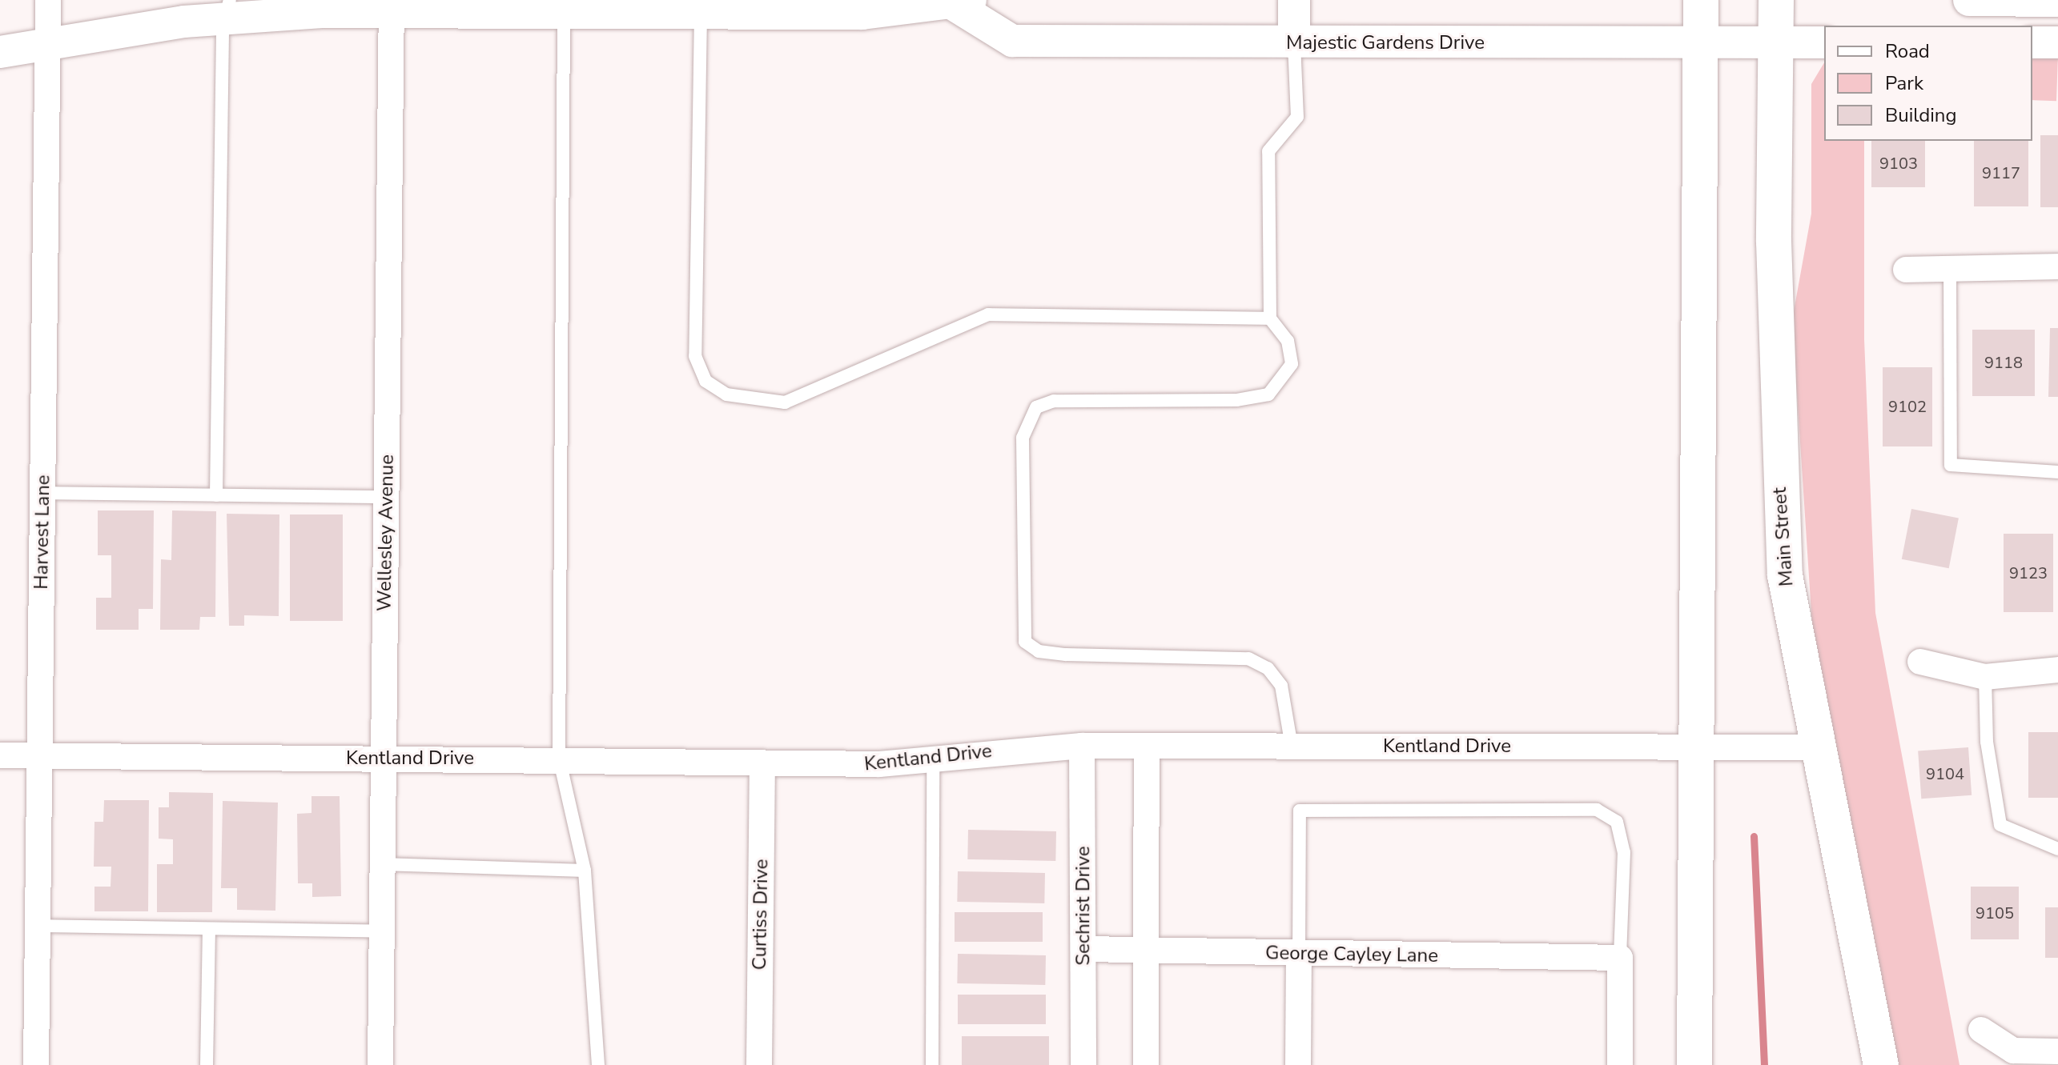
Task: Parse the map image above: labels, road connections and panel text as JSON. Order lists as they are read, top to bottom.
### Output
{
  "streets": {
    "main road": ["Main Street"],
    "street": [
      "Majestic Gardens Drive",
      "Harvest Lane",
      "Wellesley Avenue",
      "Kentland Drive",
      "Sechrist Drive",
      "Curtiss Drive",
      "George Cayley Lane"
    ]
  },
  "crossings": [
    ["Majestic Gardens Drive", "Harvest Lane"],
    ["Majestic Gardens Drive", "Wellesley Avenue"],
    ["Majestic Gardens Drive", "Main Street"],
    ["Harvest Lane", "Kentland Drive"],
    ["Wellesley Avenue", "Kentland Drive"],
    ["Main Street", "Kentland Drive"],
    ["Kentland Drive", "Sechrist Drive"],
    ["Kentland Drive", "Curtiss Drive"],
    ["Sechrist Drive", "George Cayley Lane"]
  ],
  "house_numbers": [
    "9103",
    "9117",
    "9118",
    "9102",
    "9123",
    "9104",
    "9105"
  ],
  "legend": ["Road", "Park", "Building"]
}
